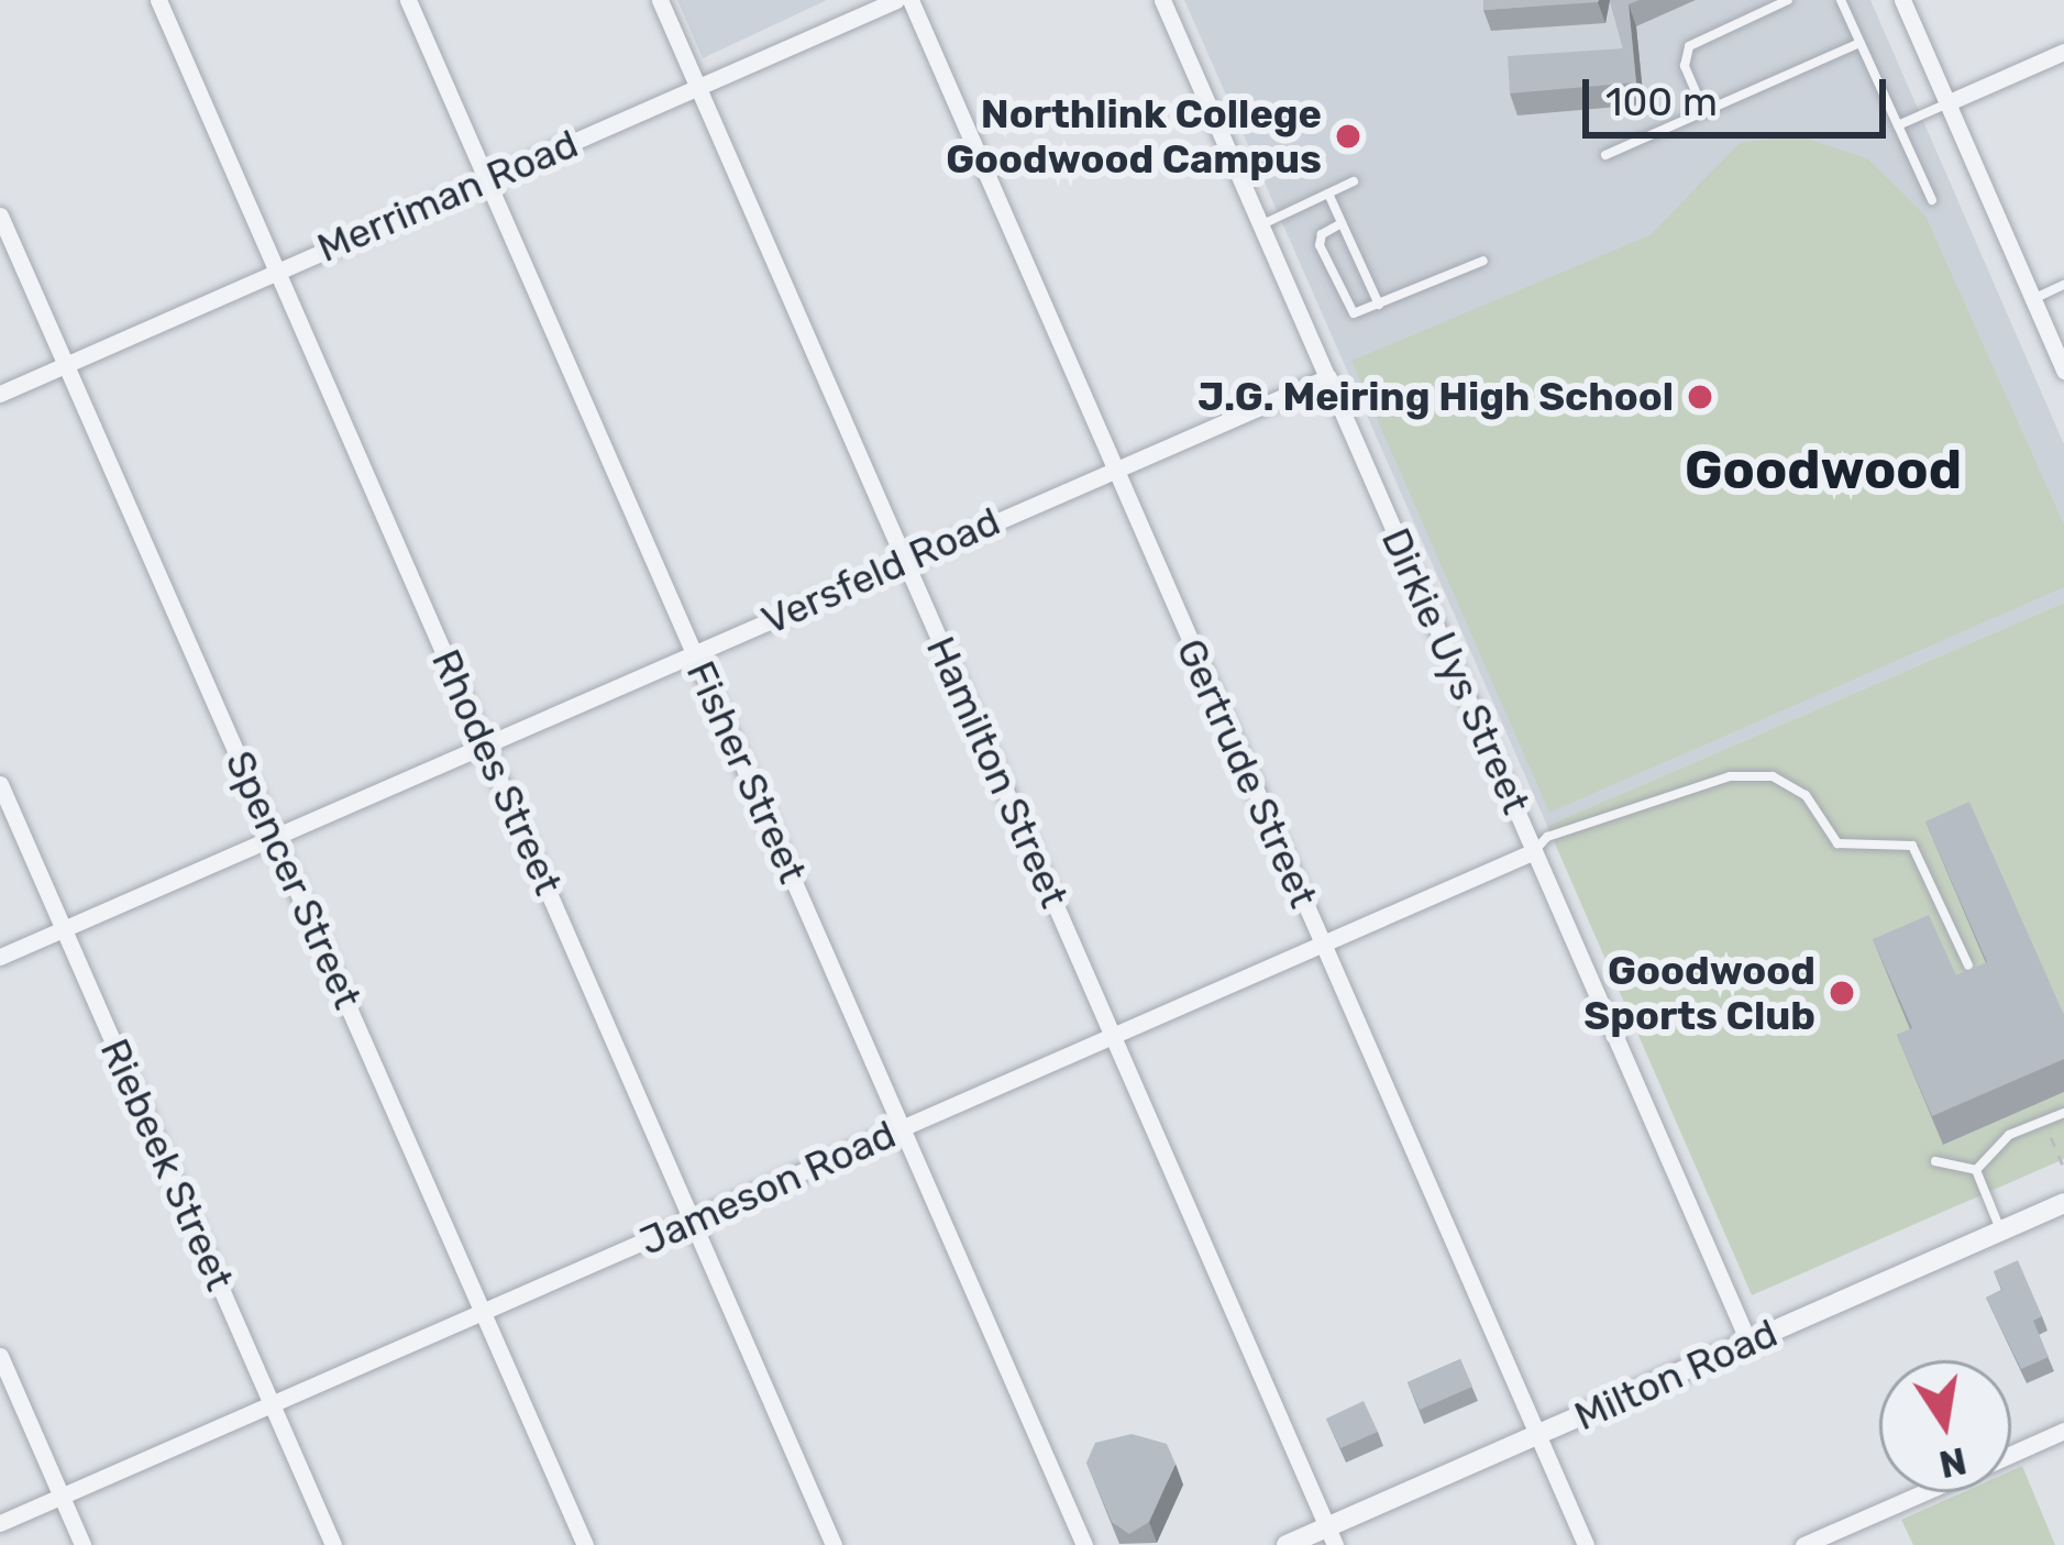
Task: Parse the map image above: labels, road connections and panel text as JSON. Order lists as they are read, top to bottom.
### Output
{
  "streets": {
    "street": [
      "Merriman Road",
      "Versfeld Road",
      "Dirkie Uys Street",
      "Rhodes Street",
      "Fisher Street",
      "Hamilton Street",
      "Gertrude Street",
      "Spencer Street",
      "Riebeek Street",
      "Jameson Road",
      "Milton Road"
    ]
  },
  "crossings": [
    ["Merriman Road", "Rhodes Street"],
    ["Merriman Road", "Fisher Street"],
    ["Merriman Road", "Hamilton Street"],
    ["Merriman Road", "Spencer Street"],
    ["Versfeld Road", "Dirkie Uys Street"],
    ["Versfeld Road", "Rhodes Street"],
    ["Versfeld Road", "Fisher Street"],
    ["Versfeld Road", "Hamilton Street"],
    ["Versfeld Road", "Gertrude Street"],
    ["Versfeld Road", "Spencer Street"],
    ["Versfeld Road", "Riebeek Street"],
    ["Dirkie Uys Street", "Jameson Road"],
    ["Dirkie Uys Street", "Milton Road"],
    ["Rhodes Street", "Jameson Road"],
    ["Fisher Street", "Jameson Road"],
    ["Hamilton Street", "Jameson Road"],
    ["Hamilton Street", "Milton Road"],
    ["Gertrude Street", "Jameson Road"],
    ["Gertrude Street", "Milton Road"],
    ["Spencer Street", "Jameson Road"],
    ["Riebeek Street", "Jameson Road"]
  ],
  "districts": ["Goodwood"],
  "places": ["Northlink College Goodwood Campus", "J.G. Meiring High School", "Goodwood Sports Club"],
  "scale_bar": "100 m",
  "north": "bottom"
}
